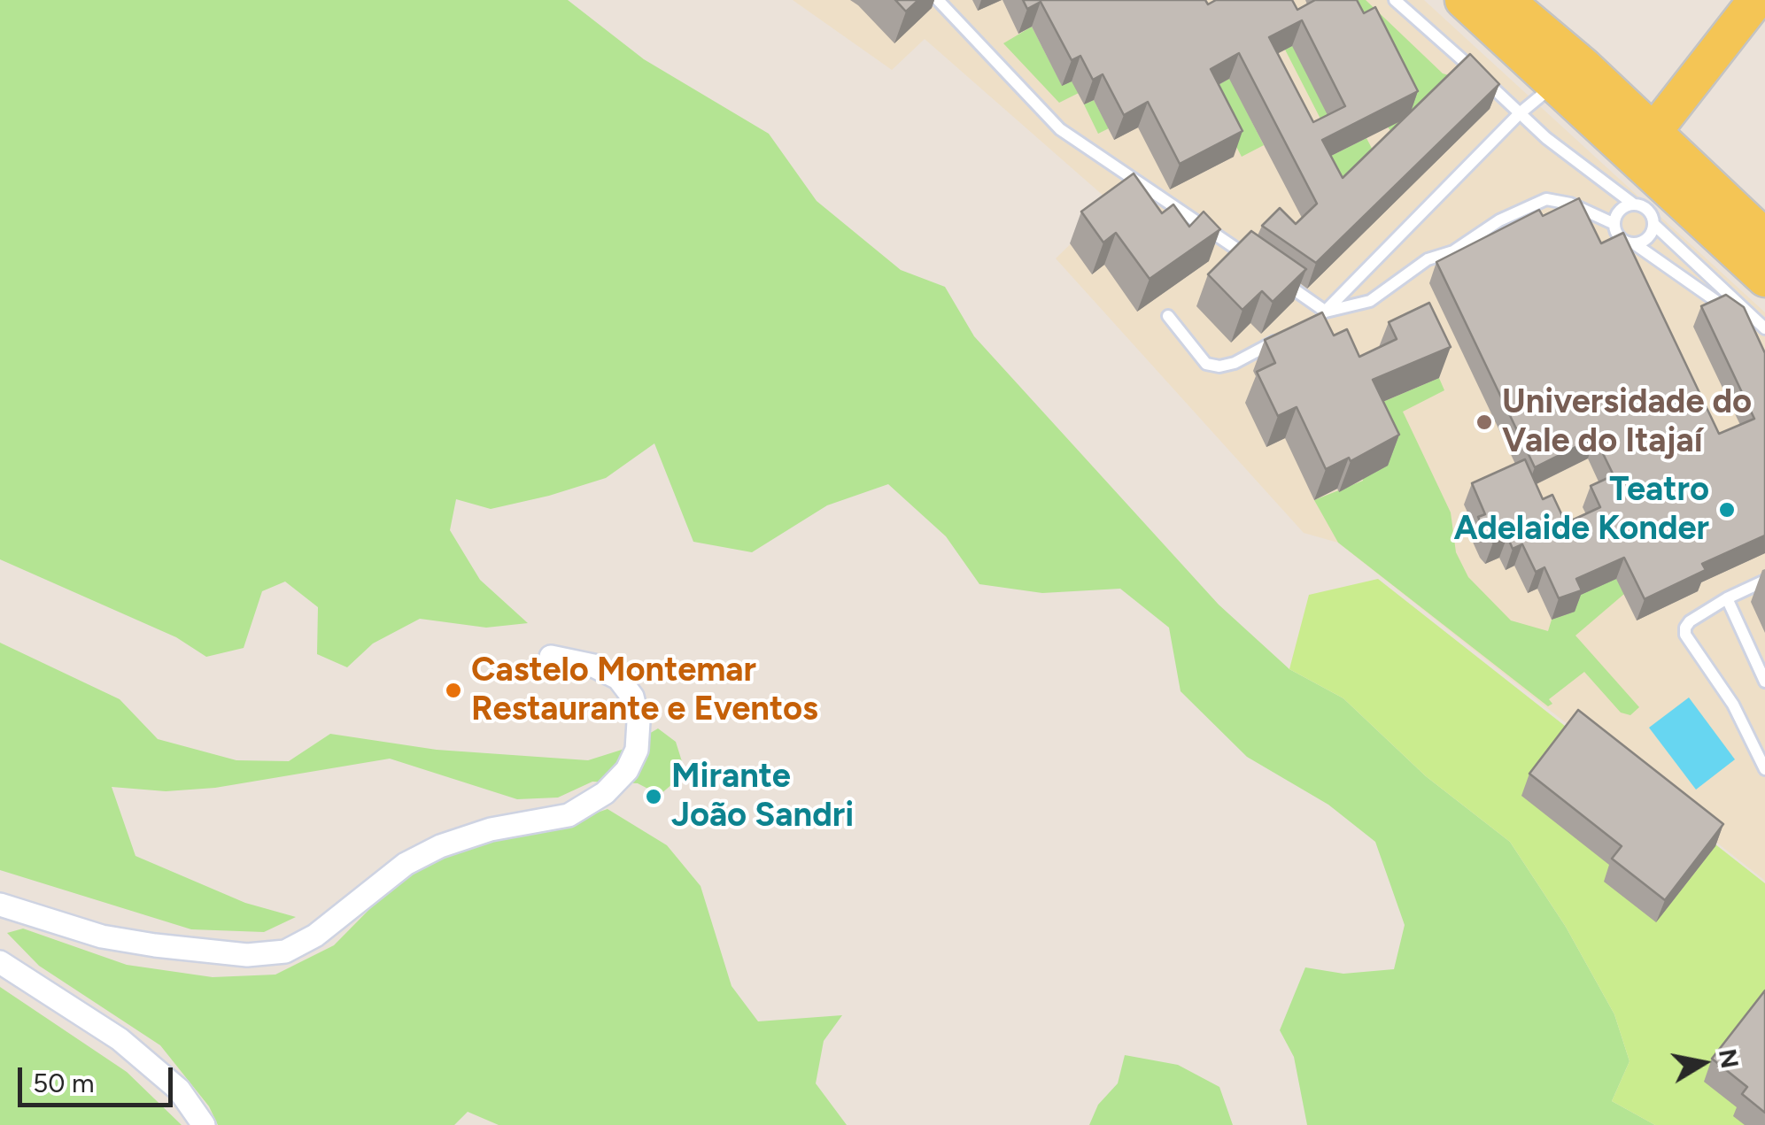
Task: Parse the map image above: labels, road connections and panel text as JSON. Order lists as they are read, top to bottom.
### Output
{
  "places": [
    "Universidade do Vale do Itajaí",
    "Teatro Adelaide Konder",
    "Castelo Montemar Restaurante e Eventos",
    "Mirante João Sandri"
  ],
  "scale_bar": "50 m",
  "north": "right"
}
